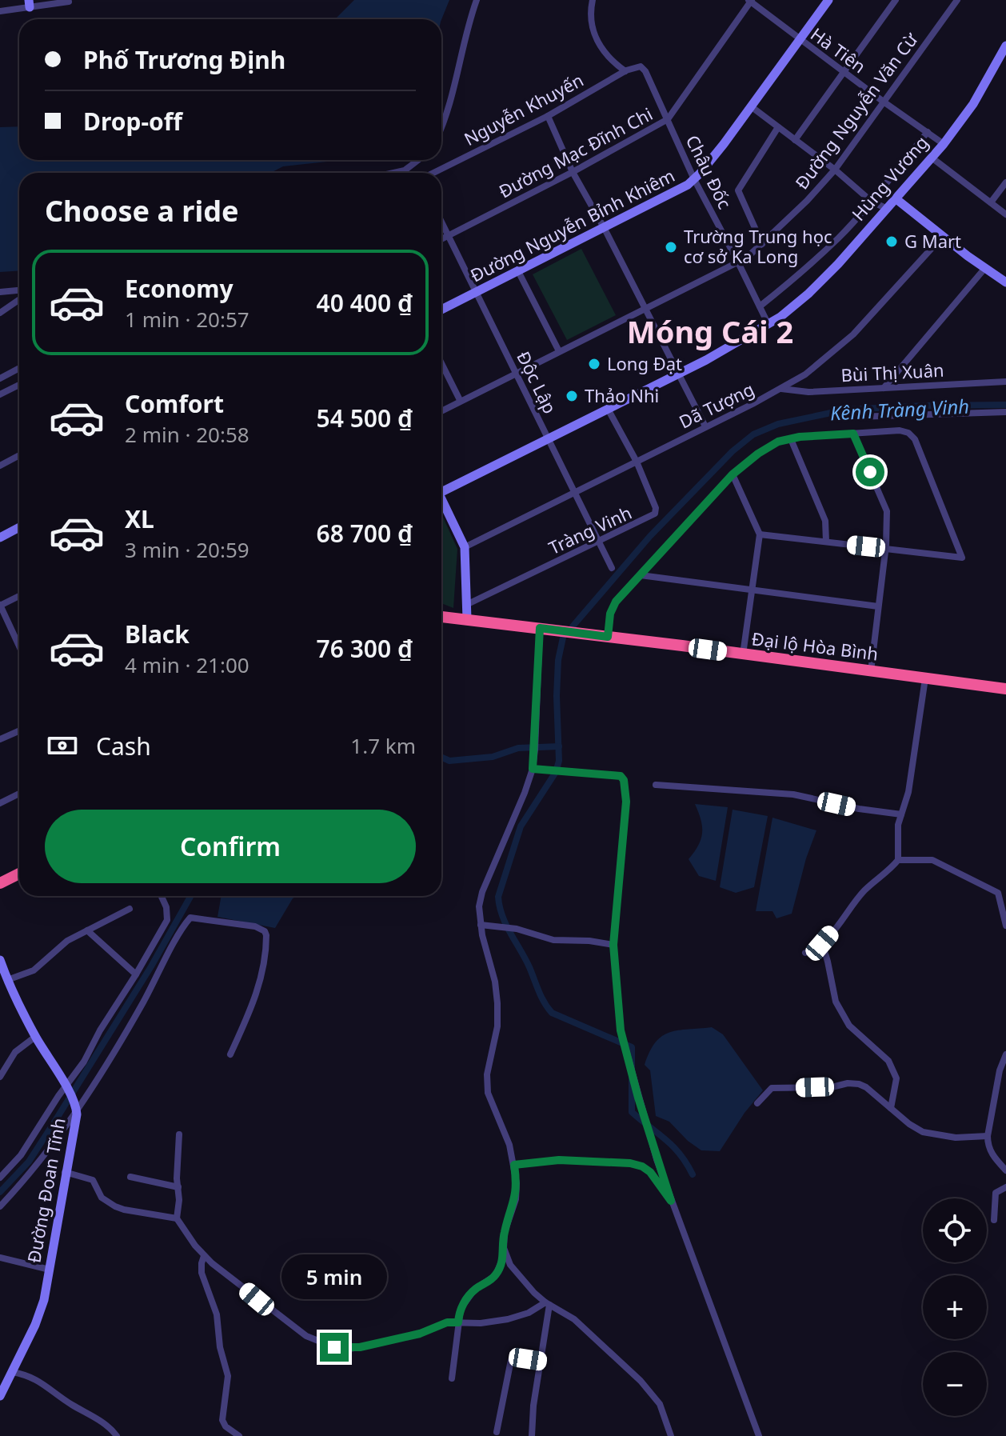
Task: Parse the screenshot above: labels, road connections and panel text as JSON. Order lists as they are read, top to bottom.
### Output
{
  "streets": {
    "highway": ["Đại lộ Hòa Bình"],
    "street": [
      "Hà Tiên",
      "Nguyễn Khuyến",
      "Đường Nguyễn Văn Cừ",
      "Đường Mạc Đĩnh Chi",
      "Châu Đốc",
      "Hùng Vương",
      "Đường Nguyễn Bỉnh Khiêm",
      "Bùi Thị Xuân",
      "Độc Lập",
      "Dã Tượng",
      "Tràng Vinh",
      "Đường Đoan Tĩnh"
    ]
  },
  "crossings": [
    ["Hà Tiên", "Đường Nguyễn Văn Cừ"],
    ["Hà Tiên", "Đường Mạc Đĩnh Chi"],
    ["Hà Tiên", "Hùng Vương"],
    ["Hà Tiên", "Đường Nguyễn Bỉnh Khiêm"],
    ["Nguyễn Khuyến", "Châu Đốc"],
    ["Đường Nguyễn Văn Cừ", "Châu Đốc"],
    ["Đường Nguyễn Văn Cừ", "Độc Lập"],
    ["Đường Mạc Đĩnh Chi", "Châu Đốc"],
    ["Đường Mạc Đĩnh Chi", "Độc Lập"],
    ["Châu Đốc", "Hùng Vương"],
    ["Châu Đốc", "Đường Nguyễn Bỉnh Khiêm"],
    ["Hùng Vương", "Độc Lập"],
    ["Hùng Vương", "Tràng Vinh"],
    ["Đường Nguyễn Bỉnh Khiêm", "Độc Lập"],
    ["Bùi Thị Xuân", "Dã Tượng"],
    ["Độc Lập", "Dã Tượng"],
    ["Độc Lập", "Tràng Vinh"],
    ["Dã Tượng", "Tràng Vinh"]
  ],
  "districts": ["Móng Cái 2"],
  "water": ["Kênh Tràng Vinh"],
  "places": [
    "G Mart",
    "Trường Trung học cơ sở Ka Long",
    "Long Đạt",
    "Thảo Nhi"
  ],
  "page": {
    "banner": ["Phố Trương Định", "Drop-off"],
    "heading": "Choose a ride",
    "list": [
      {
        "name": "Economy",
        "note": "1 min · 20:57",
        "value": "40 400 ₫"
      },
      {
        "name": "Comfort",
        "note": "2 min · 20:58",
        "value": "54 500 ₫"
      },
      {
        "name": "XL",
        "note": "3 min · 20:59",
        "value": "68 700 ₫"
      },
      {
        "name": "Black",
        "note": "4 min · 21:00",
        "value": "76 300 ₫"
      }
    ],
    "pay": ["Cash", "1.7 km"],
    "buttons": "Confirm",
    "map_buttons": ["+", "−"],
    "bubble": "5 min"
  }
}
